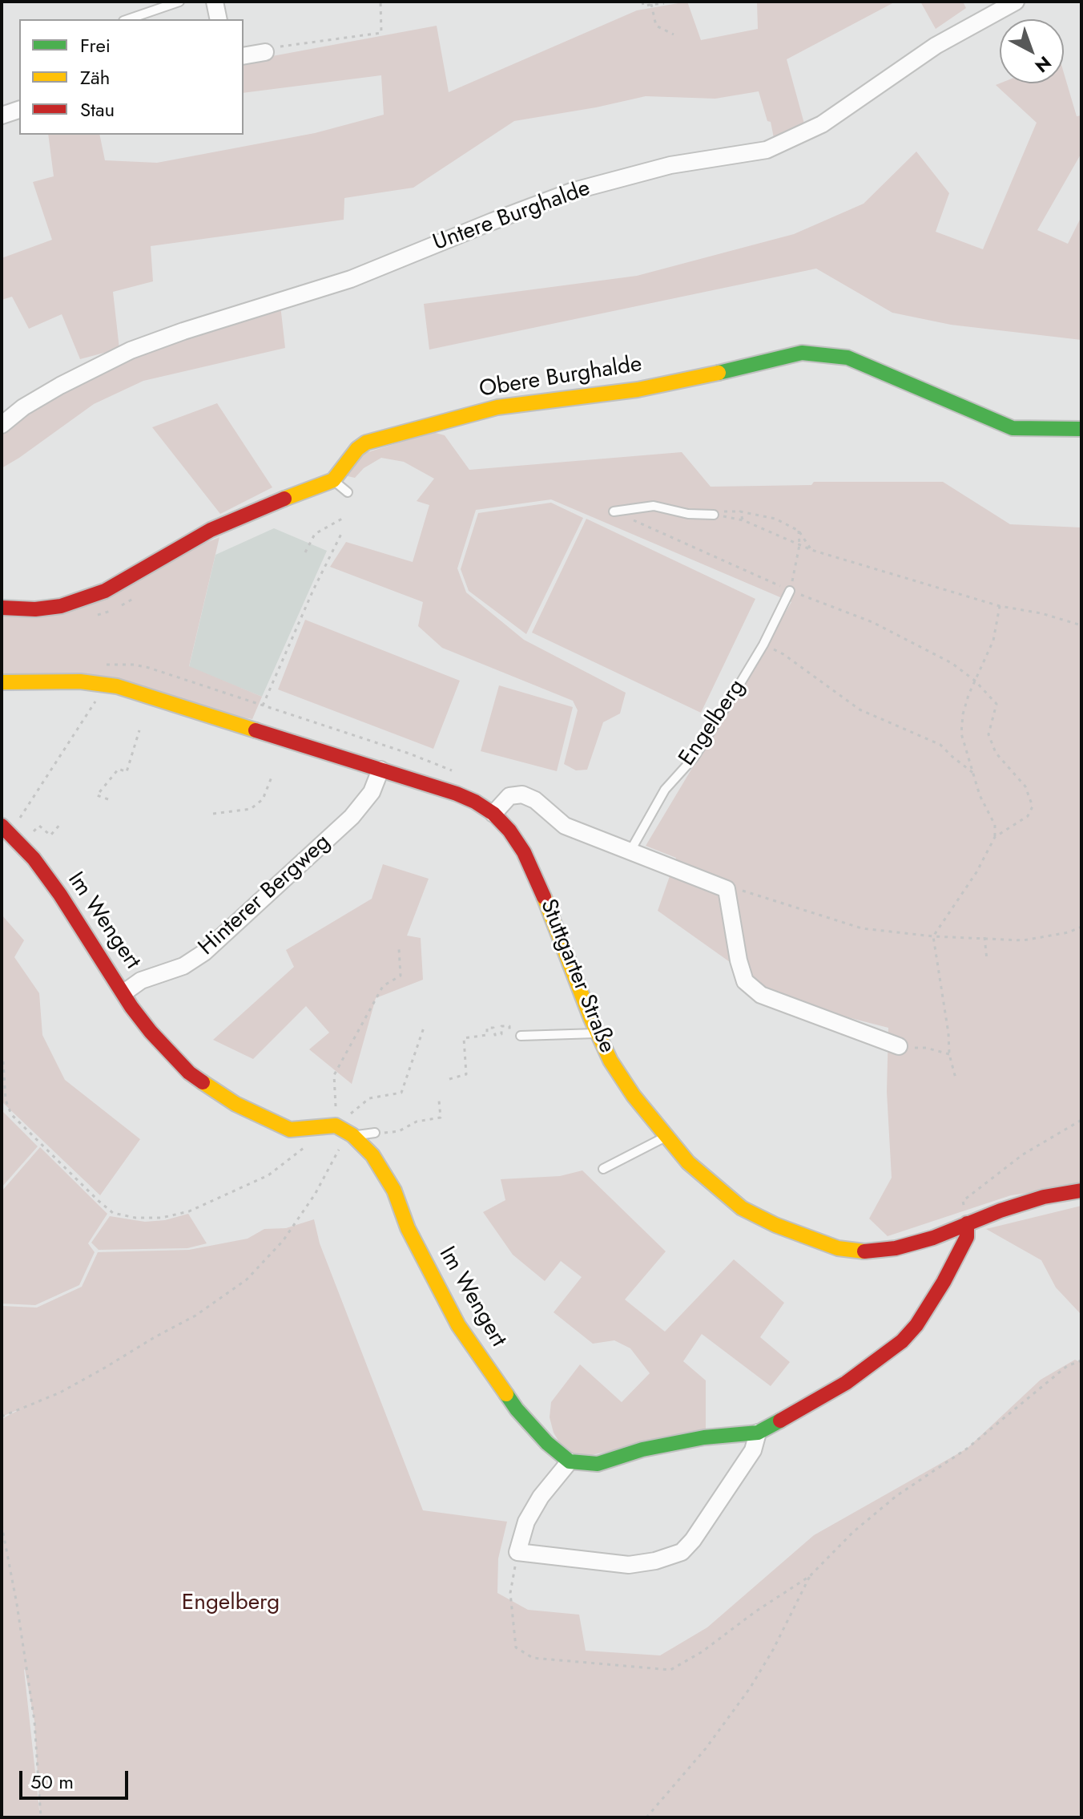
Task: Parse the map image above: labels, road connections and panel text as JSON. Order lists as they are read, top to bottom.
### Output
{
  "streets": {
    "street": [
      "Untere Burghalde",
      "Obere Burghalde",
      "Hinterer Bergweg",
      "Im Wengert",
      "Stuttgarter Straße"
    ],
    "lane": ["Engelberg"]
  },
  "crossings": [
    ["Hinterer Bergweg", "Im Wengert"],
    ["Hinterer Bergweg", "Stuttgarter Straße"]
  ],
  "parks": ["Engelberg"],
  "legend": ["Frei", "Zäh", "Stau"],
  "scale_bar": "50 m",
  "north": "bottom right"
}
